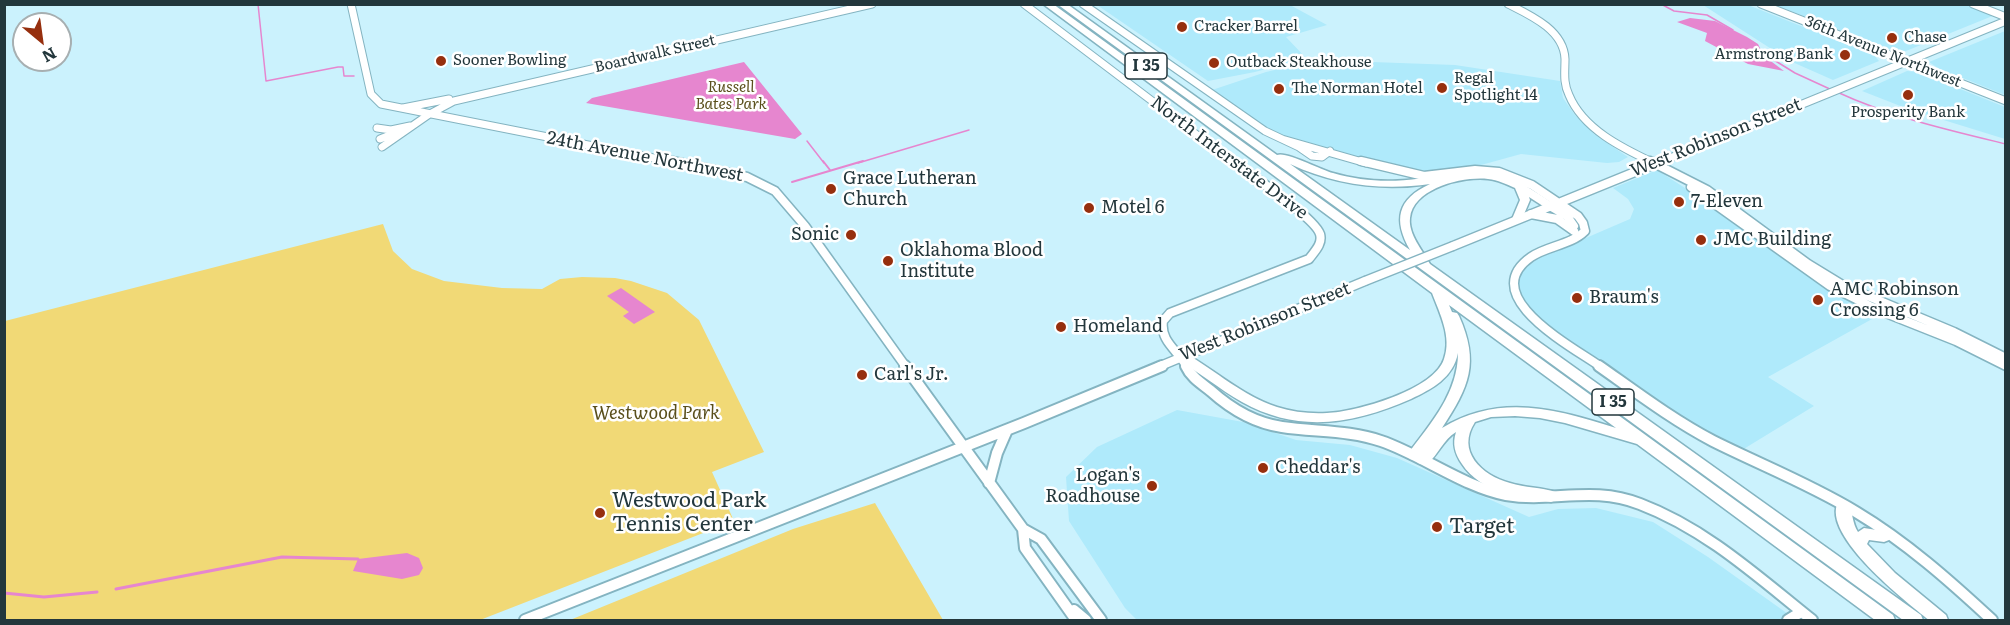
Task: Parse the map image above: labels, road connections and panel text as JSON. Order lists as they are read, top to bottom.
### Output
{
  "streets": {
    "highway": ["I 35"],
    "main road": [
      "36th Avenue Northwest",
      "Boardwalk Street",
      "West Robinson Street",
      "24th Avenue Northwest",
      "North Interstate Drive"
    ]
  },
  "crossings": [
    ["36th Avenue Northwest", "West Robinson Street"],
    ["Boardwalk Street", "24th Avenue Northwest"],
    ["West Robinson Street", "24th Avenue Northwest"],
    ["West Robinson Street", "North Interstate Drive"]
  ],
  "parks": ["Russell Bates Park", "Westwood Park"],
  "places": [
    "Cracker Barrel",
    "Chase",
    "Armstrong Bank",
    "Sooner Bowling",
    "Outback Steakhouse",
    "Regal Spotlight 14",
    "The Norman Hotel",
    "Prosperity Bank",
    "Grace Lutheran Church",
    "7-Eleven",
    "Motel 6",
    "Sonic",
    "JMC Building",
    "Oklahoma Blood Institute",
    "Braum's",
    "AMC Robinson Crossing 6",
    "Homeland",
    "Carl's Jr.",
    "Cheddar's",
    "Logan's Roadhouse",
    "Westwood Park Tennis Center",
    "Target"
  ],
  "north": "bottom right"
}
